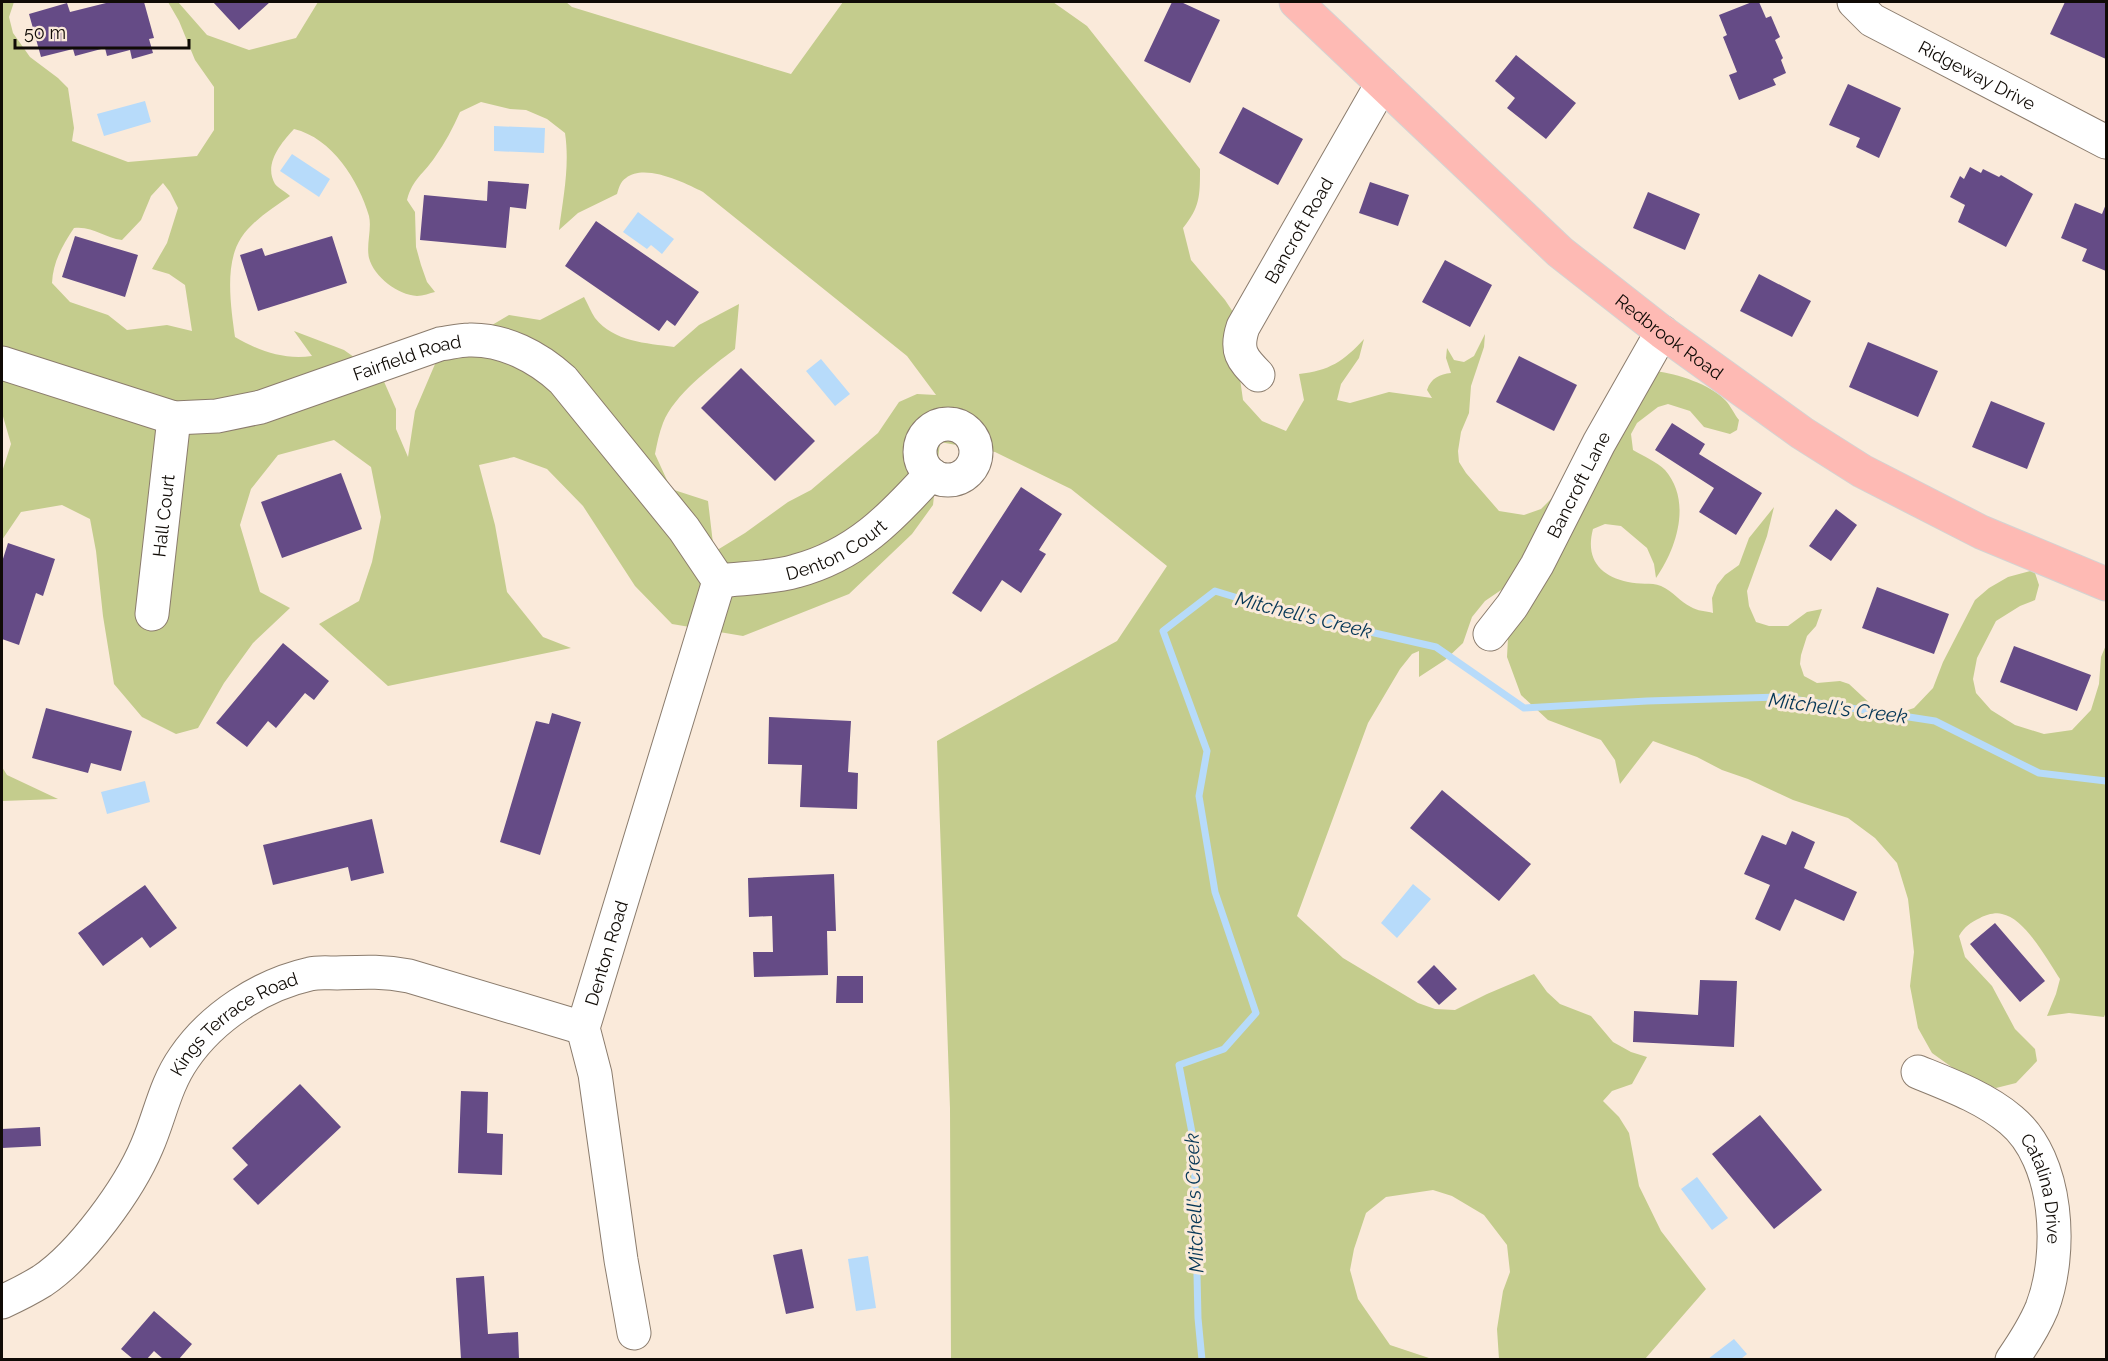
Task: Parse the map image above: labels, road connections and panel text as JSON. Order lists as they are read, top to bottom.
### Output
{
  "streets": {
    "main road": ["Redbrook Road"],
    "street": [
      "Ridgeway Drive",
      "Bancroft Road",
      "Fairfield Road",
      "Bancroft Lane",
      "Hall Court",
      "Denton Court",
      "Denton Road",
      "Kings Terrace Road",
      "Catalina Drive"
    ]
  },
  "crossings": [
    ["Bancroft Road", "Redbrook Road"],
    ["Redbrook Road", "Bancroft Lane"],
    ["Fairfield Road", "Hall Court"],
    ["Fairfield Road", "Denton Court"],
    ["Fairfield Road", "Denton Road"],
    ["Denton Court", "Denton Road"],
    ["Denton Road", "Kings Terrace Road"]
  ],
  "water": ["Mitchell's Creek"],
  "scale_bar": "50 m"
}
